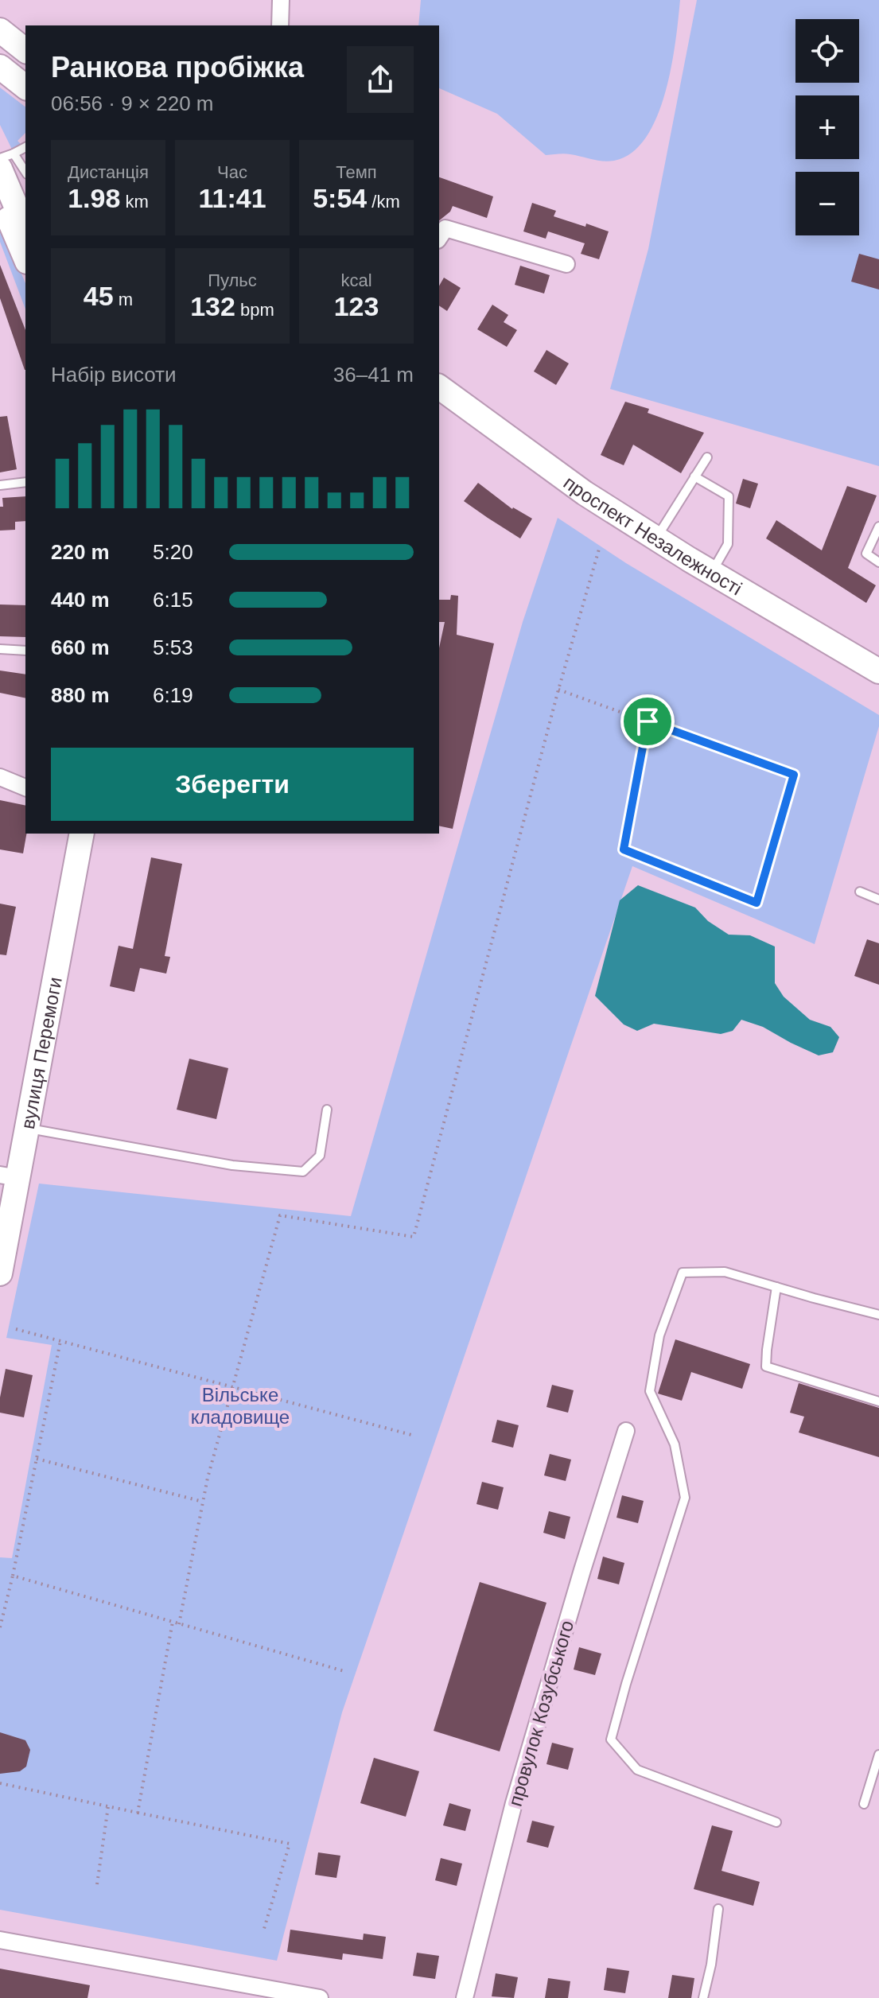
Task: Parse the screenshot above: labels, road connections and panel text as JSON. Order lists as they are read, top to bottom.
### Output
{
  "streets": {
    "main road": ["проспект Незалежності", "вулиця Перемоги"],
    "street": ["провулок Козубського"]
  },
  "parks": ["Вільське кладовище"],
  "page": {
    "map_buttons": ["+", "−"],
    "heading": ["Ранкова пробіжка", "06:56 · 9 × 220 m"],
    "stats": [
      ["Дистанція", "1.98 km"],
      ["Час", "11:41"],
      ["Темп", "5:54 /km"],
      ["45 m"],
      ["Пульс", "132 bpm"],
      ["kcal", "123"]
    ],
    "chart": ["Набір висоти", "36–41 m"],
    "list": [
      {
        "name": "220 m",
        "note": "5:20"
      },
      {
        "name": "440 m",
        "note": "6:15"
      },
      {
        "name": "660 m",
        "note": "5:53"
      },
      {
        "name": "880 m",
        "note": "6:19"
      }
    ],
    "buttons": "Зберегти"
  }
}
